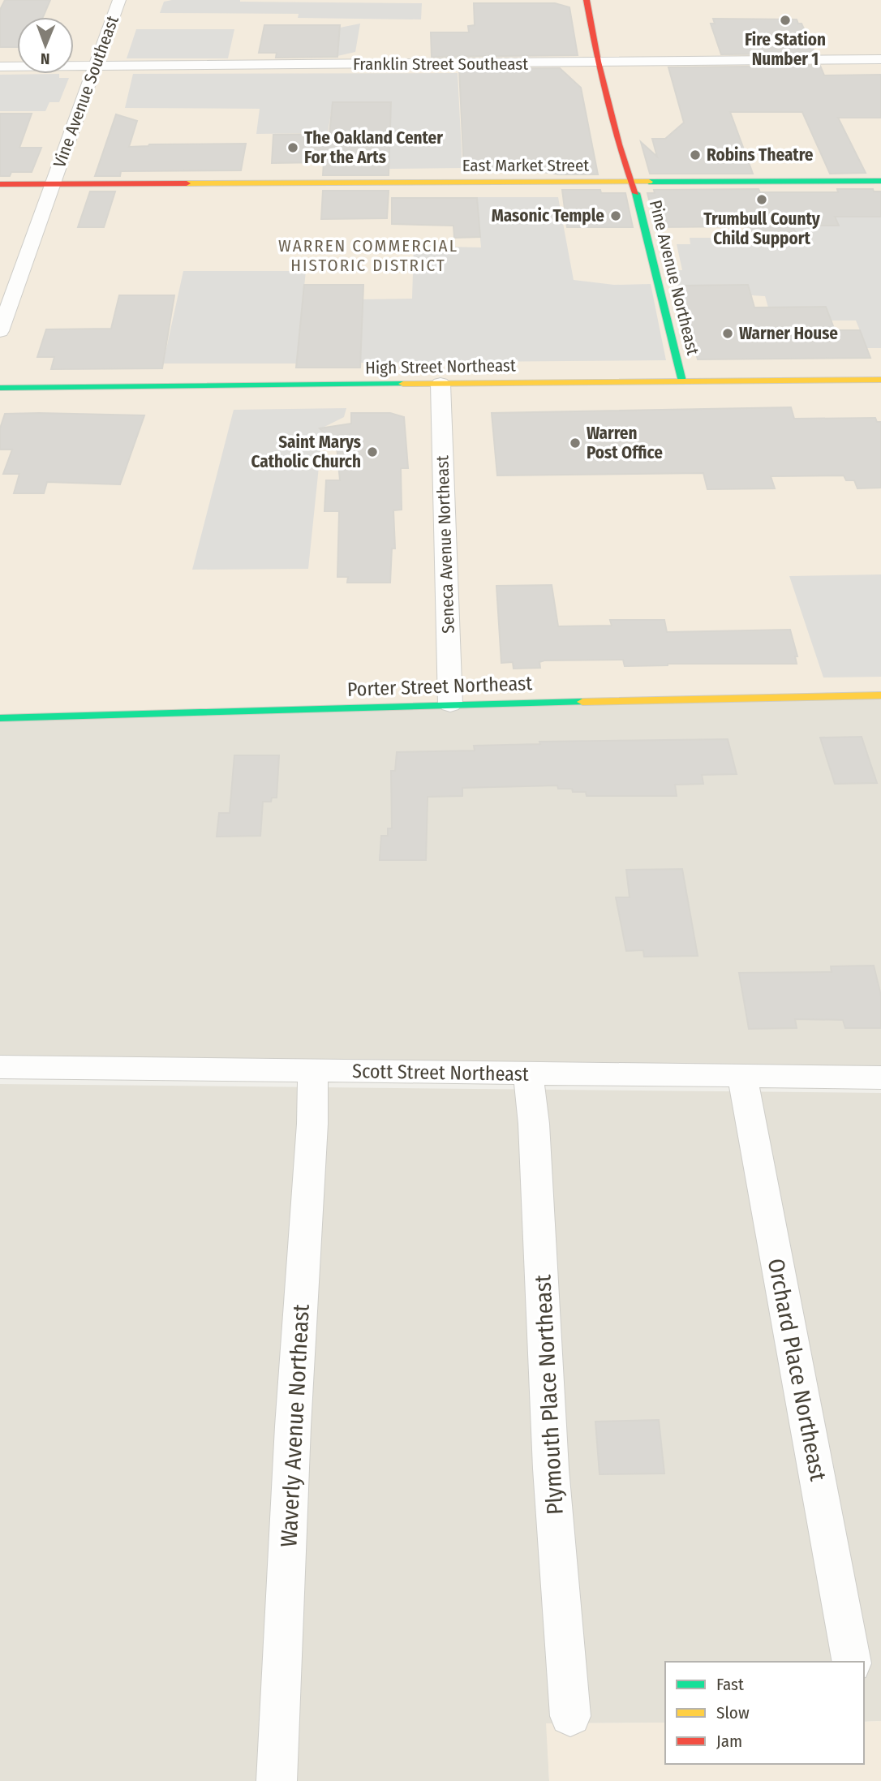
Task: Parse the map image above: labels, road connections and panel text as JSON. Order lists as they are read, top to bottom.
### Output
{
  "streets": {
    "street": [
      "Franklin Street Southeast",
      "Vine Avenue Southeast",
      "East Market Street",
      "Pine Avenue Northeast",
      "High Street Northeast",
      "Seneca Avenue Northeast",
      "Porter Street Northeast",
      "Scott Street Northeast",
      "Orchard Place Northeast",
      "Plymouth Place Northeast",
      "Waverly Avenue Northeast"
    ]
  },
  "crossings": [
    ["Franklin Street Southeast", "Vine Avenue Southeast"],
    ["Franklin Street Southeast", "Pine Avenue Northeast"],
    ["Vine Avenue Southeast", "East Market Street"],
    ["East Market Street", "Pine Avenue Northeast"],
    ["Pine Avenue Northeast", "High Street Northeast"],
    ["High Street Northeast", "Seneca Avenue Northeast"],
    ["Seneca Avenue Northeast", "Porter Street Northeast"],
    ["Scott Street Northeast", "Orchard Place Northeast"],
    ["Scott Street Northeast", "Plymouth Place Northeast"],
    ["Scott Street Northeast", "Waverly Avenue Northeast"]
  ],
  "districts": ["WARREN COMMERCIAL HISTORIC DISTRICT"],
  "places": [
    "Fire Station Number 1",
    "The Oakland Center For the Arts",
    "Robins Theatre",
    "Trumbull County Child Support",
    "Masonic Temple",
    "Warner House",
    "Warren Post Office",
    "Saint Marys Catholic Church"
  ],
  "legend": ["Fast", "Slow", "Jam"],
  "north": "bottom"
}
